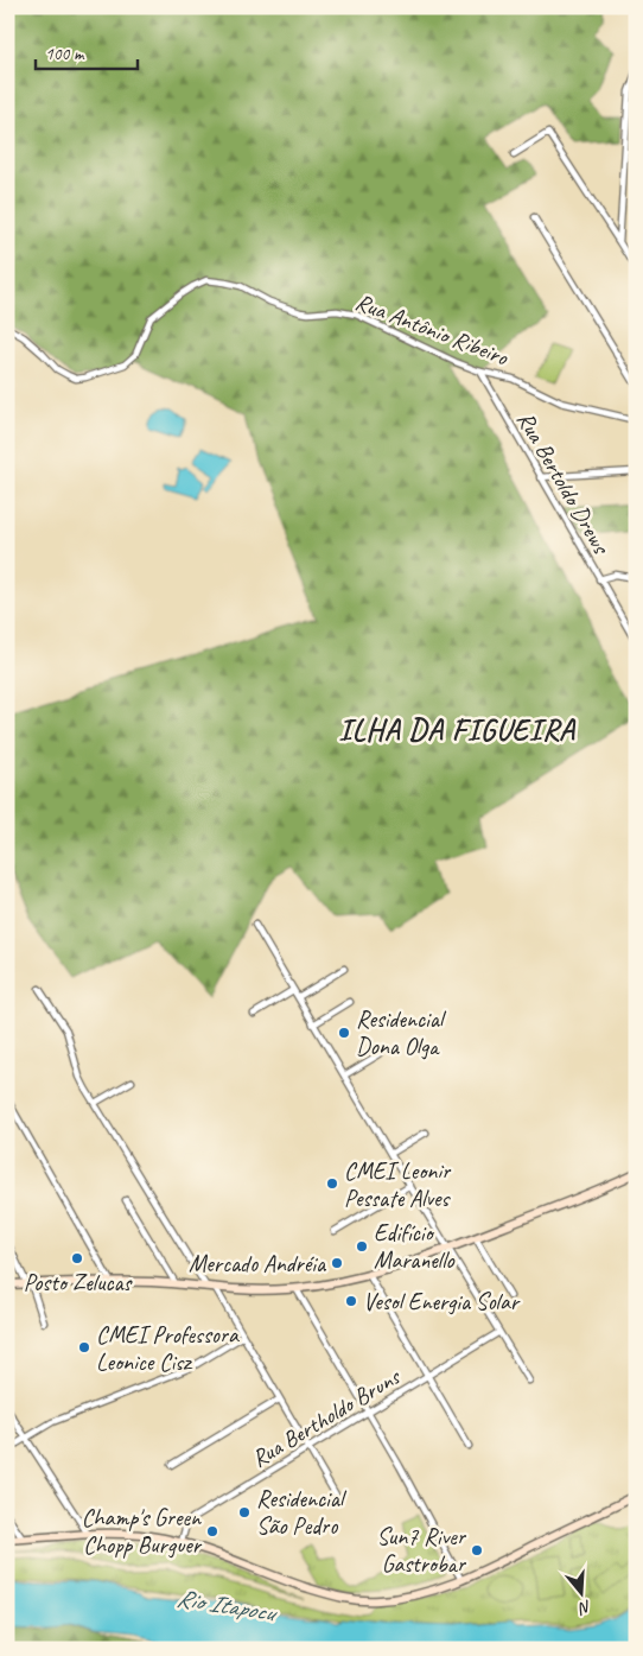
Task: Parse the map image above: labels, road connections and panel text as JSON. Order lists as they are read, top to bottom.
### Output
{
  "streets": {
    "street": ["Rua Antônio Ribeiro", "Rua Bertoldo Drews", "Rua Bertholdo Bruns"]
  },
  "crossings": [
    ["Rua Antônio Ribeiro", "Rua Bertoldo Drews"]
  ],
  "districts": ["ILHA DA FIGUEIRA"],
  "water": ["Rio Itapocu"],
  "places": [
    "Residencial Dona Olga",
    "CMEI Leonir Pessate Alves",
    "Edifício Maranello",
    "Posto Zelucas",
    "Mercado Andréia",
    "Vesol Energia Solar",
    "CMEI Professora Leonice Cisz",
    "Residencial São Pedro",
    "Champ's Green Chopp Burguer",
    "Sun7 River Gastrobar"
  ],
  "scale_bar": "100 m",
  "north": "bottom"
}
